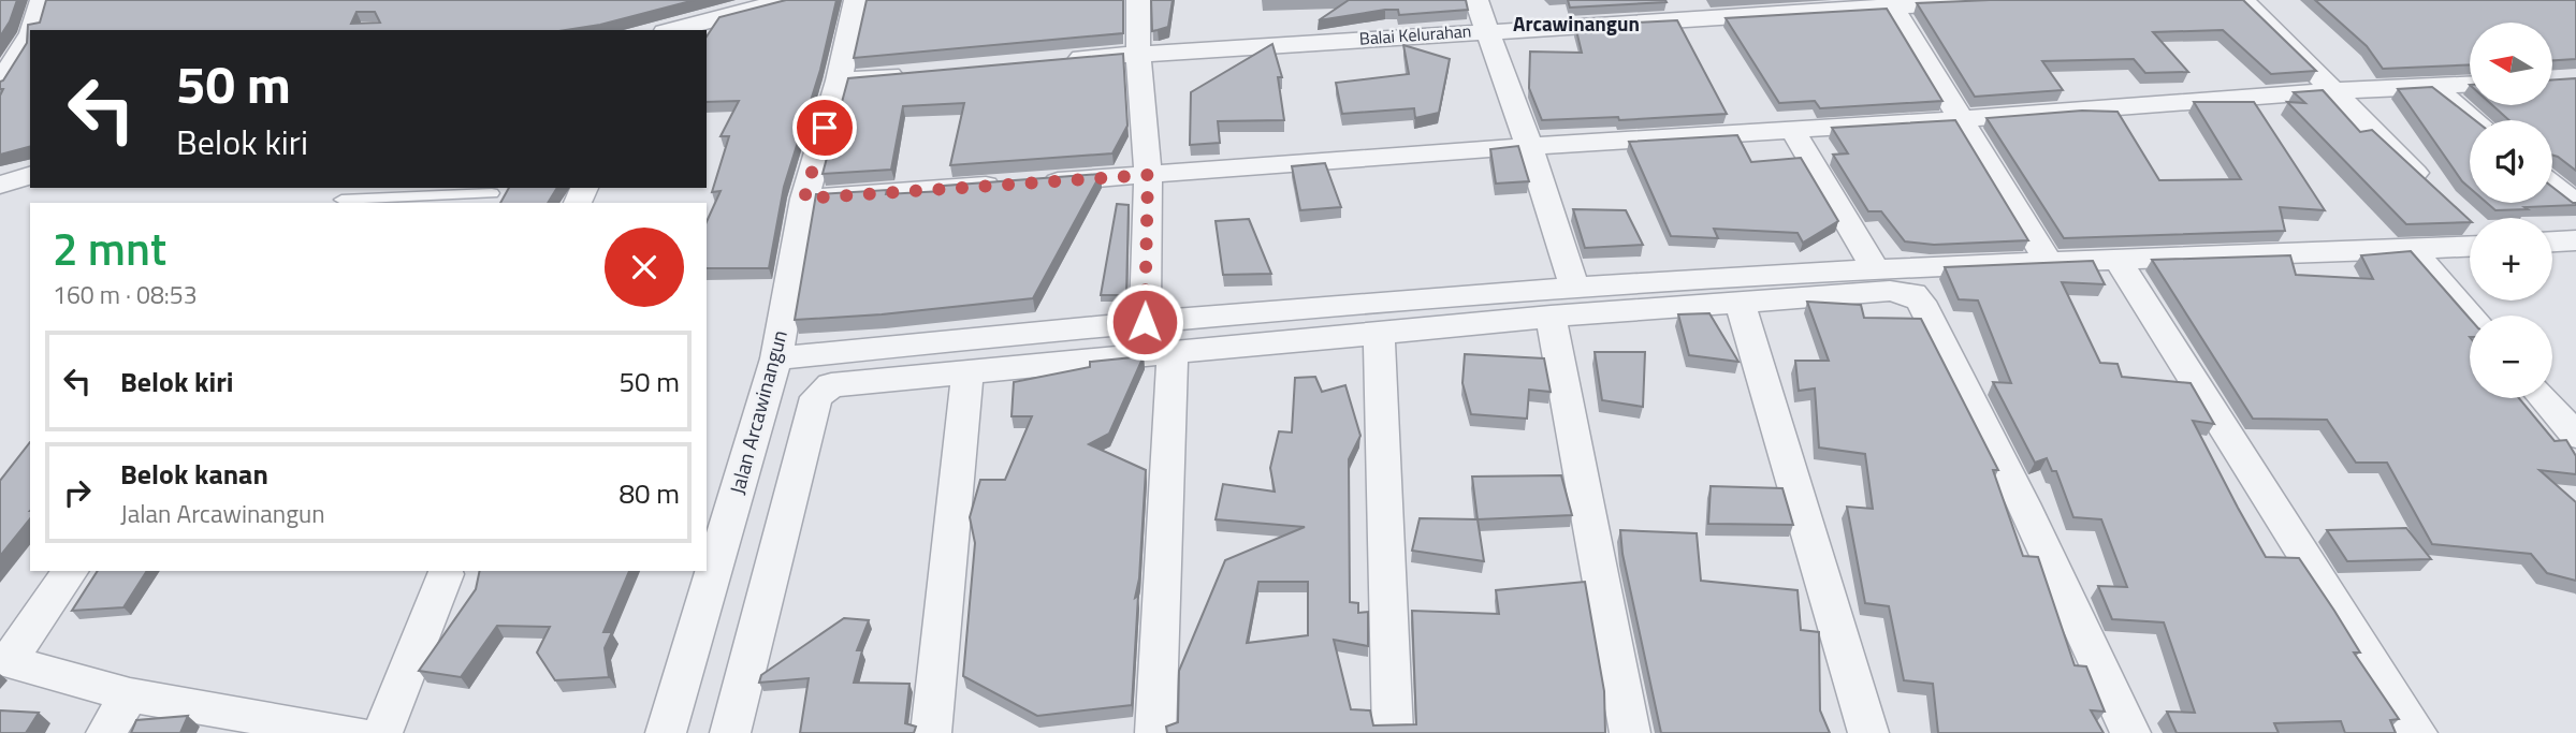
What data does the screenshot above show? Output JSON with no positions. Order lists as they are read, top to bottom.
{
  "streets": {
    "street": ["Balai Kelurahan", "Jalan Arcawinangun"]
  },
  "districts": ["Arcawinangun"],
  "north": "left",
  "page": {
    "map_buttons": ["+", "−"],
    "turn": ["50 m", "Belok kiri"],
    "heading": ["2 mnt", "160 m · 08:53"],
    "list": [
      {
        "name": "Belok kiri",
        "value": "50 m"
      },
      {
        "name": "Belok kanan",
        "note": "Jalan Arcawinangun",
        "value": "80 m"
      }
    ]
  }
}
